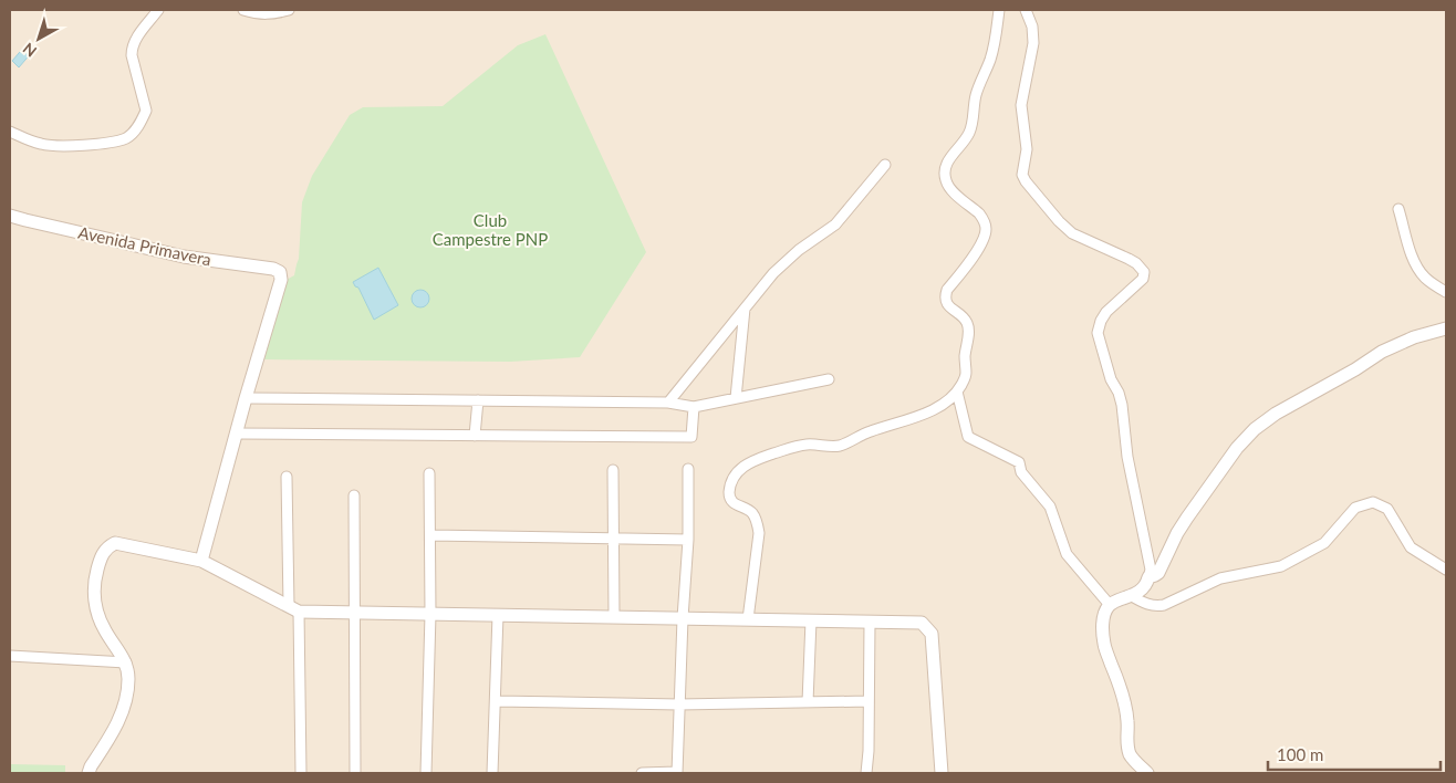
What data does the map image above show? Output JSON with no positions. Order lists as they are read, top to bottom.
{
  "streets": {
    "street": ["Avenida Primavera"]
  },
  "parks": ["Club Campestre PNP"],
  "scale_bar": "100 m",
  "north": "bottom left"
}
